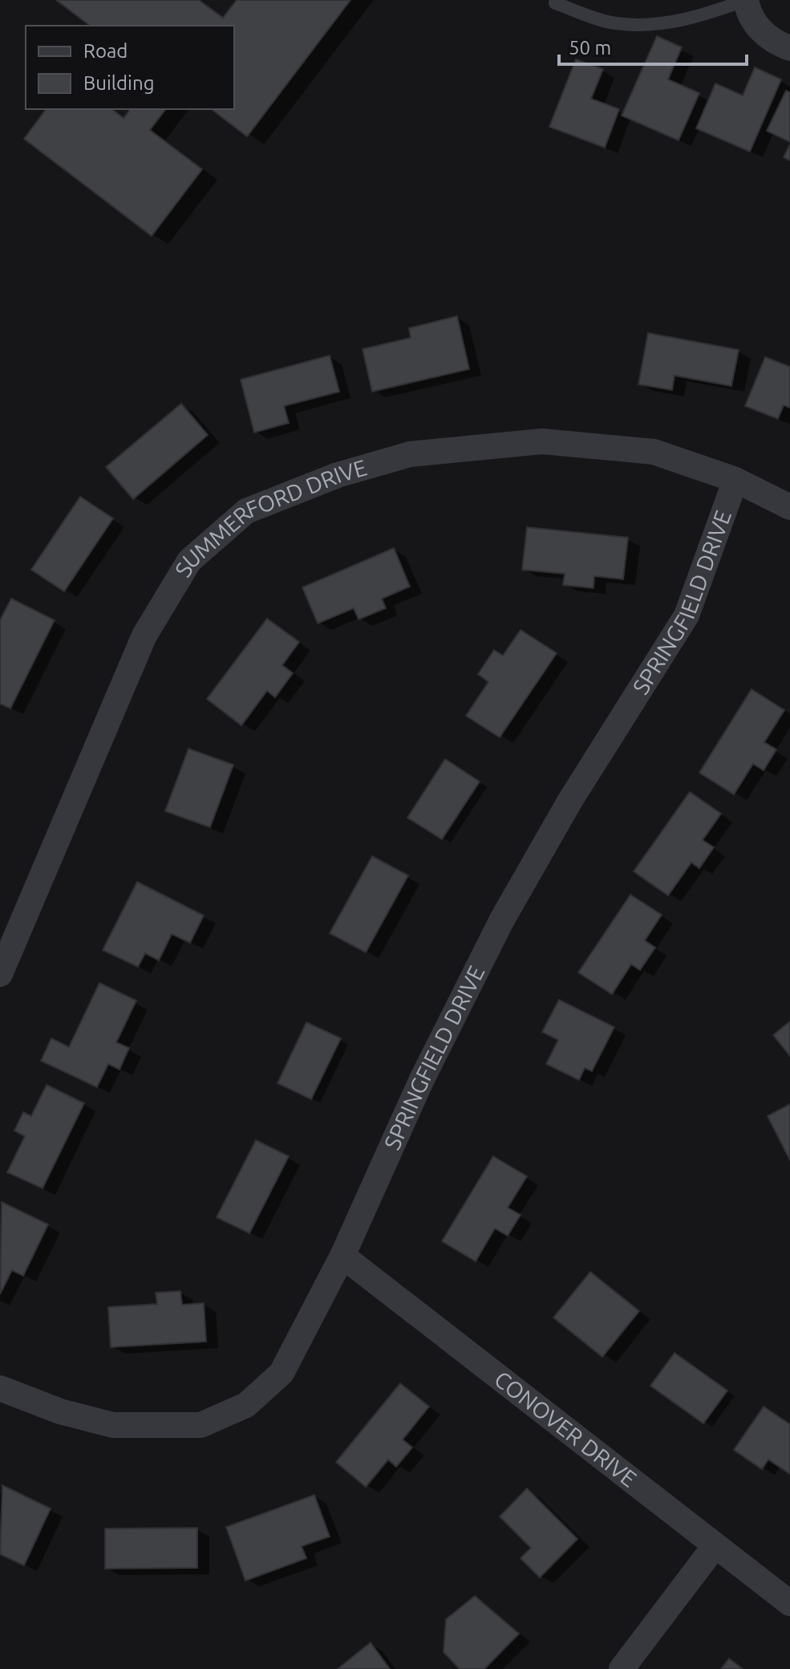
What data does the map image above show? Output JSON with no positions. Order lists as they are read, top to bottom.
{
  "streets": {
    "street": ["SUMMERFORD DRIVE", "SPRINGFIELD DRIVE", "CONOVER DRIVE"]
  },
  "crossings": [
    ["SUMMERFORD DRIVE", "SPRINGFIELD DRIVE"],
    ["SPRINGFIELD DRIVE", "CONOVER DRIVE"]
  ],
  "legend": ["Road", "Building"],
  "scale_bar": "50 m"
}
